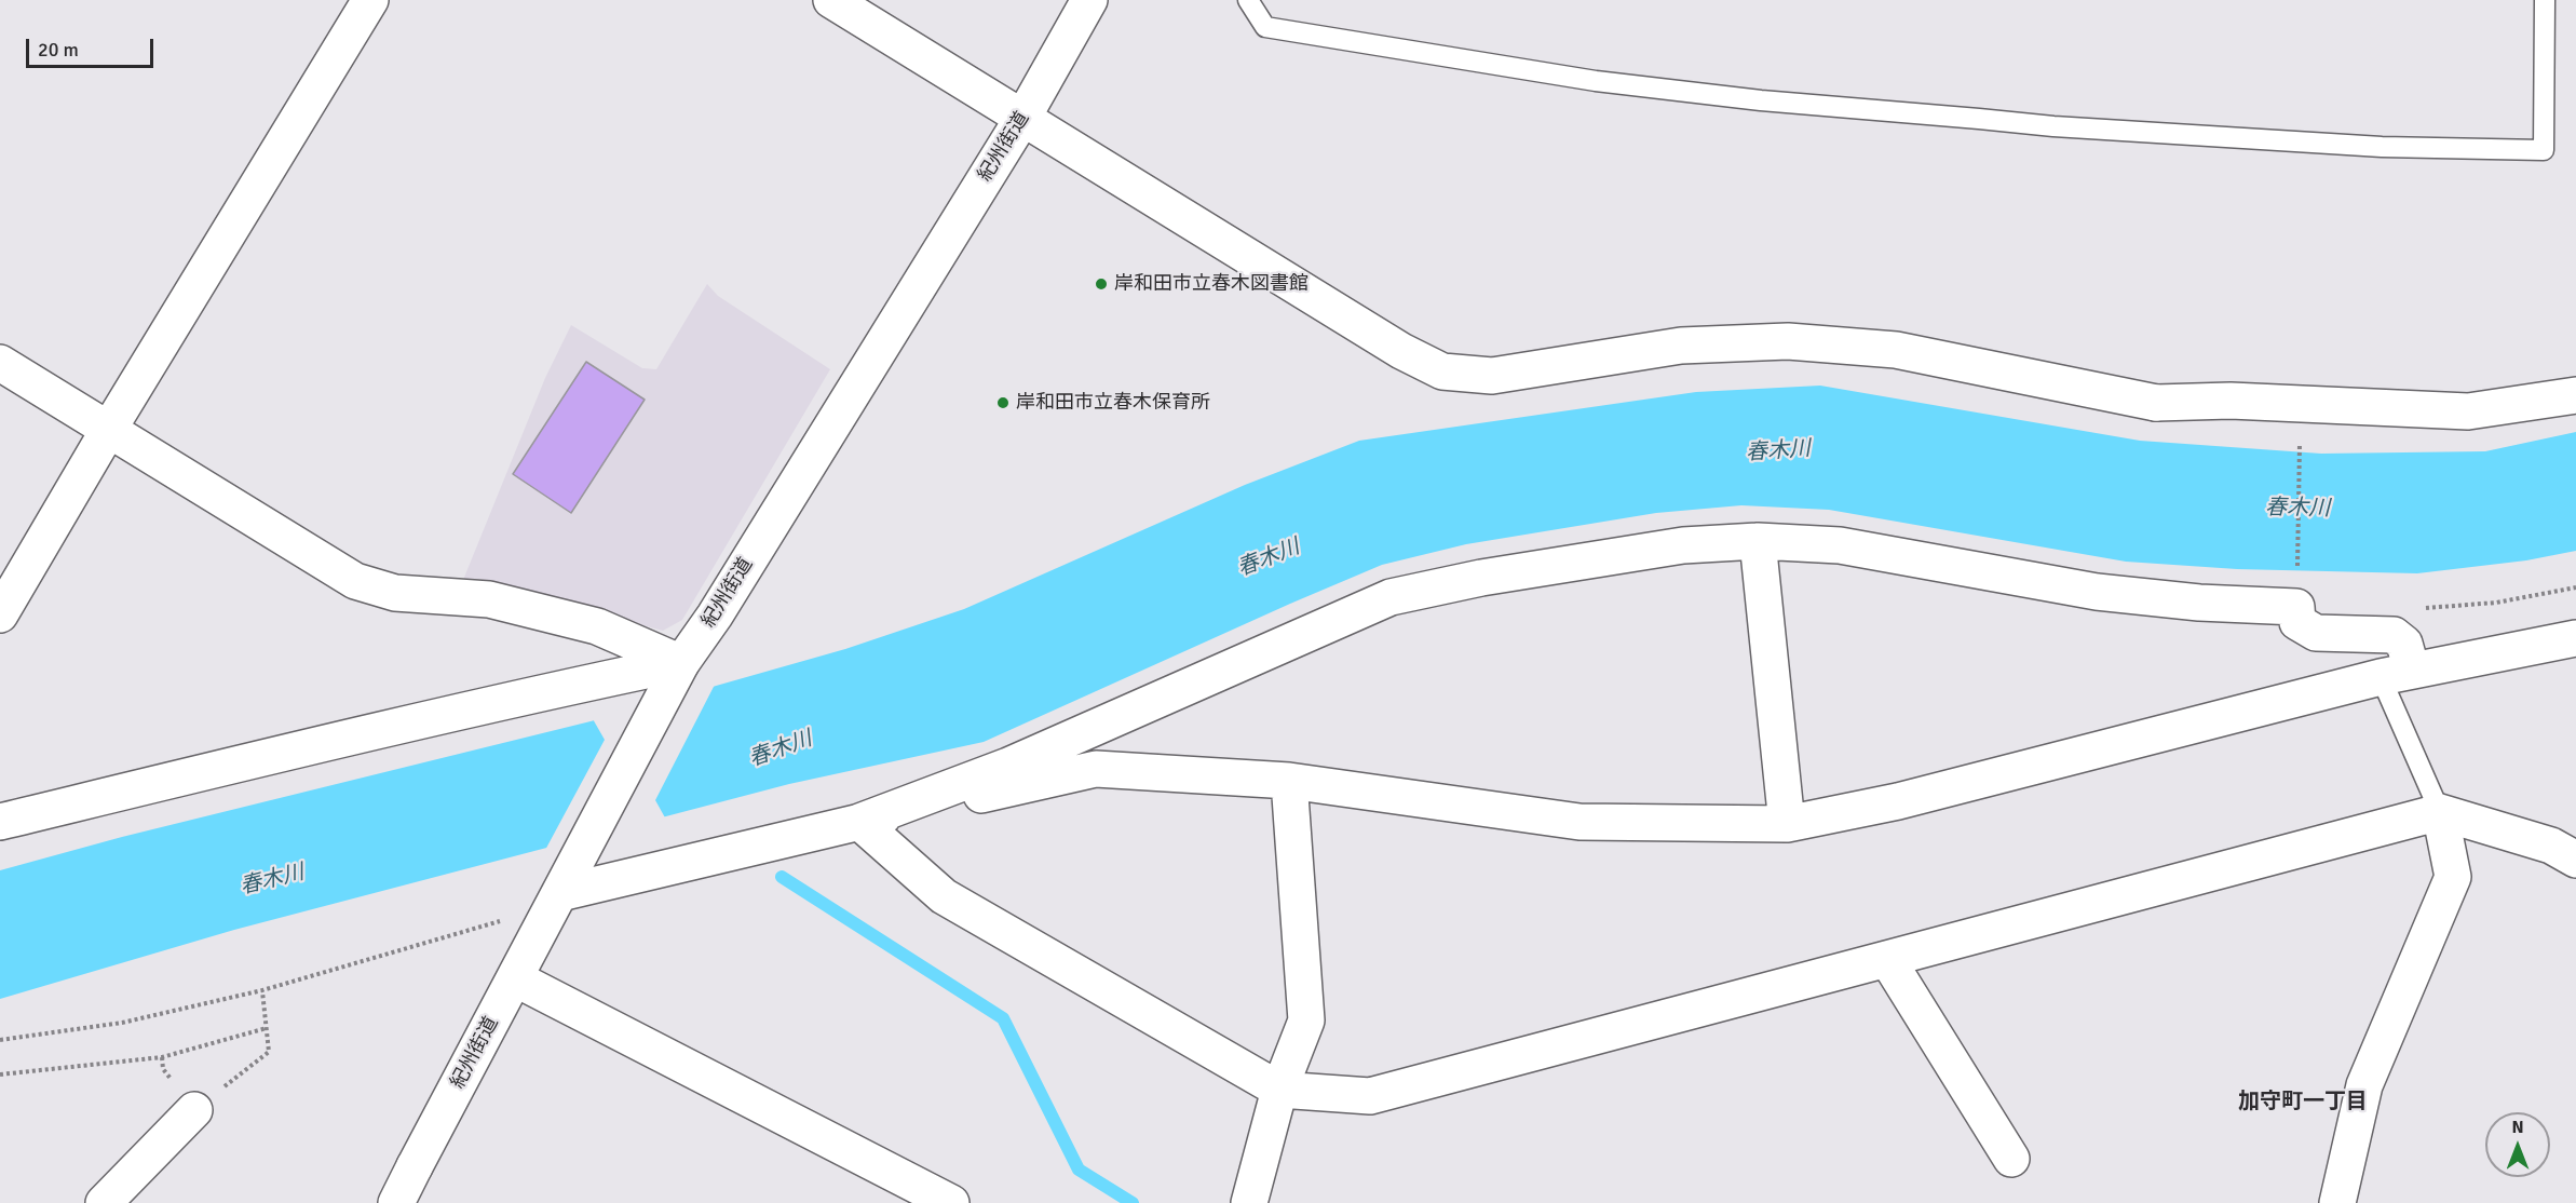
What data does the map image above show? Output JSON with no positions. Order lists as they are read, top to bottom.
{
  "streets": {
    "street": ["紀州街道"]
  },
  "districts": ["加守町一丁目"],
  "water": ["春木川"],
  "places": ["岸和田市立春木図書館", "岸和田市立春木保育所"],
  "scale_bar": "20 m",
  "north": "top"
}
